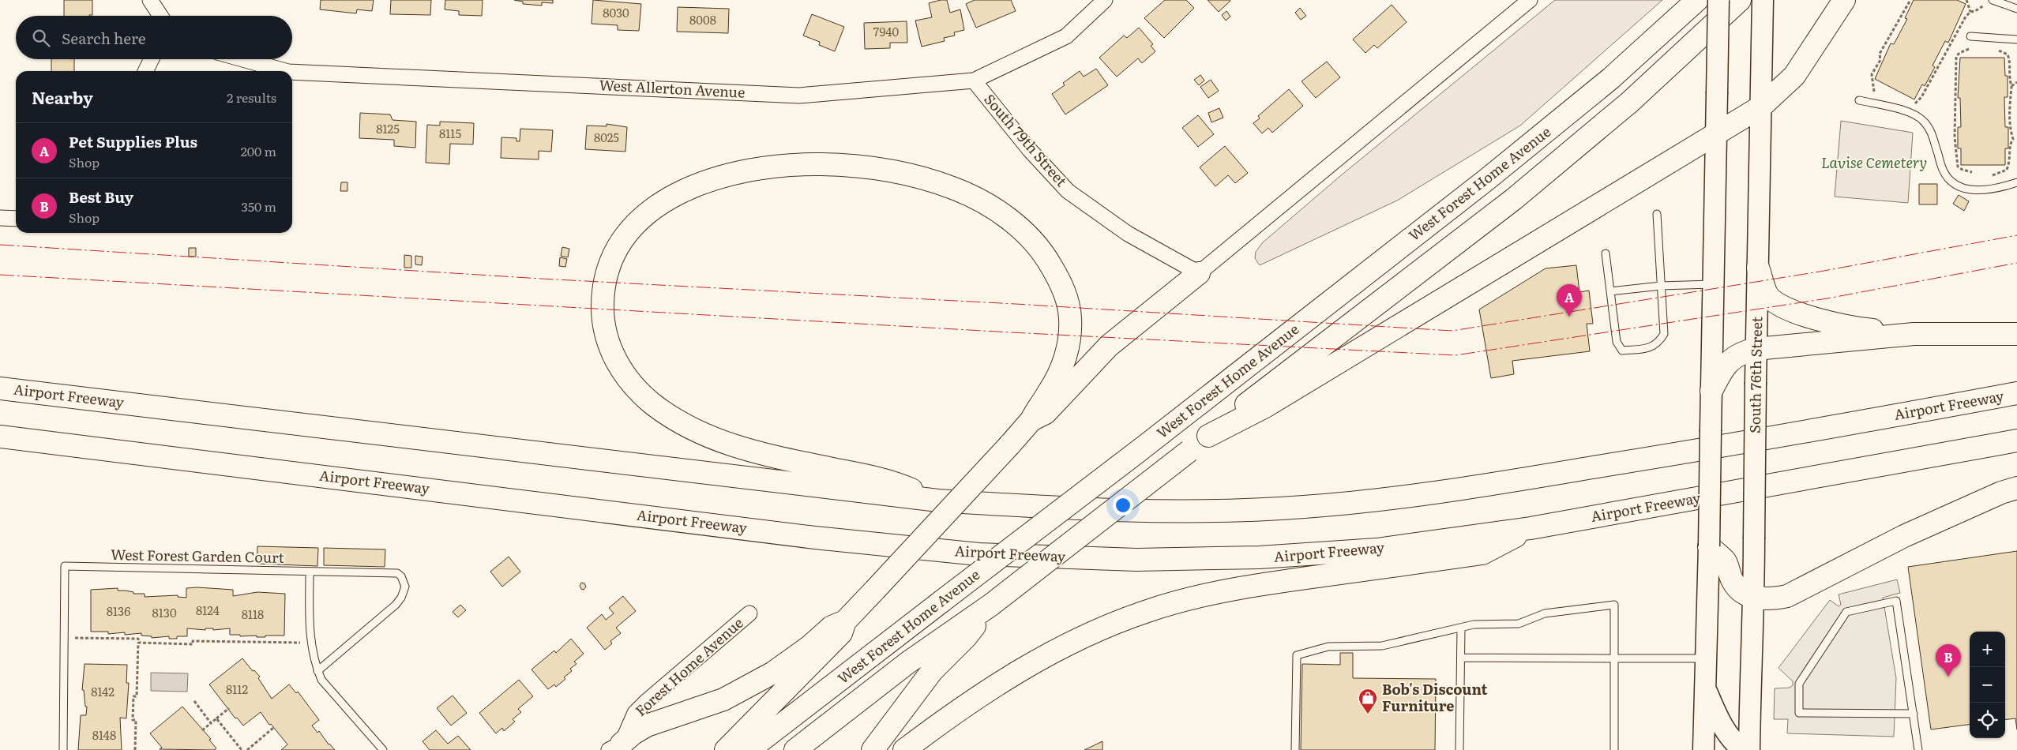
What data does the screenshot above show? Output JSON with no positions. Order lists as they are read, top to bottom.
{
  "streets": {
    "main road": ["West Forest Home Avenue", "South 76th Street", "Airport Freeway"],
    "street": ["West Allerton Avenue", "South 79th Street", "Forest Home Avenue"],
    "lane": ["West Forest Garden Court"]
  },
  "crossings": [
    ["West Allerton Avenue", "South 79th Street"]
  ],
  "parks": ["Lavise Cemetery"],
  "places": {
    "shop": ["Bob's Discount Furniture"]
  },
  "house_numbers": [
    "8030",
    "8008",
    "7940",
    "8125",
    "8115",
    "8025",
    "8124",
    "8136",
    "8130",
    "8118",
    "8112",
    "8142",
    "8148"
  ],
  "page": {
    "search": "Search here",
    "heading": ["Nearby", "2 results"],
    "list": [
      {
        "mark": "A",
        "name": "Pet Supplies Plus",
        "note": "Shop",
        "value": "200 m"
      },
      {
        "mark": "B",
        "name": "Best Buy",
        "note": "Shop",
        "value": "350 m"
      }
    ],
    "pins": ["A", "B"],
    "map_buttons": ["+", "−"]
  }
}
